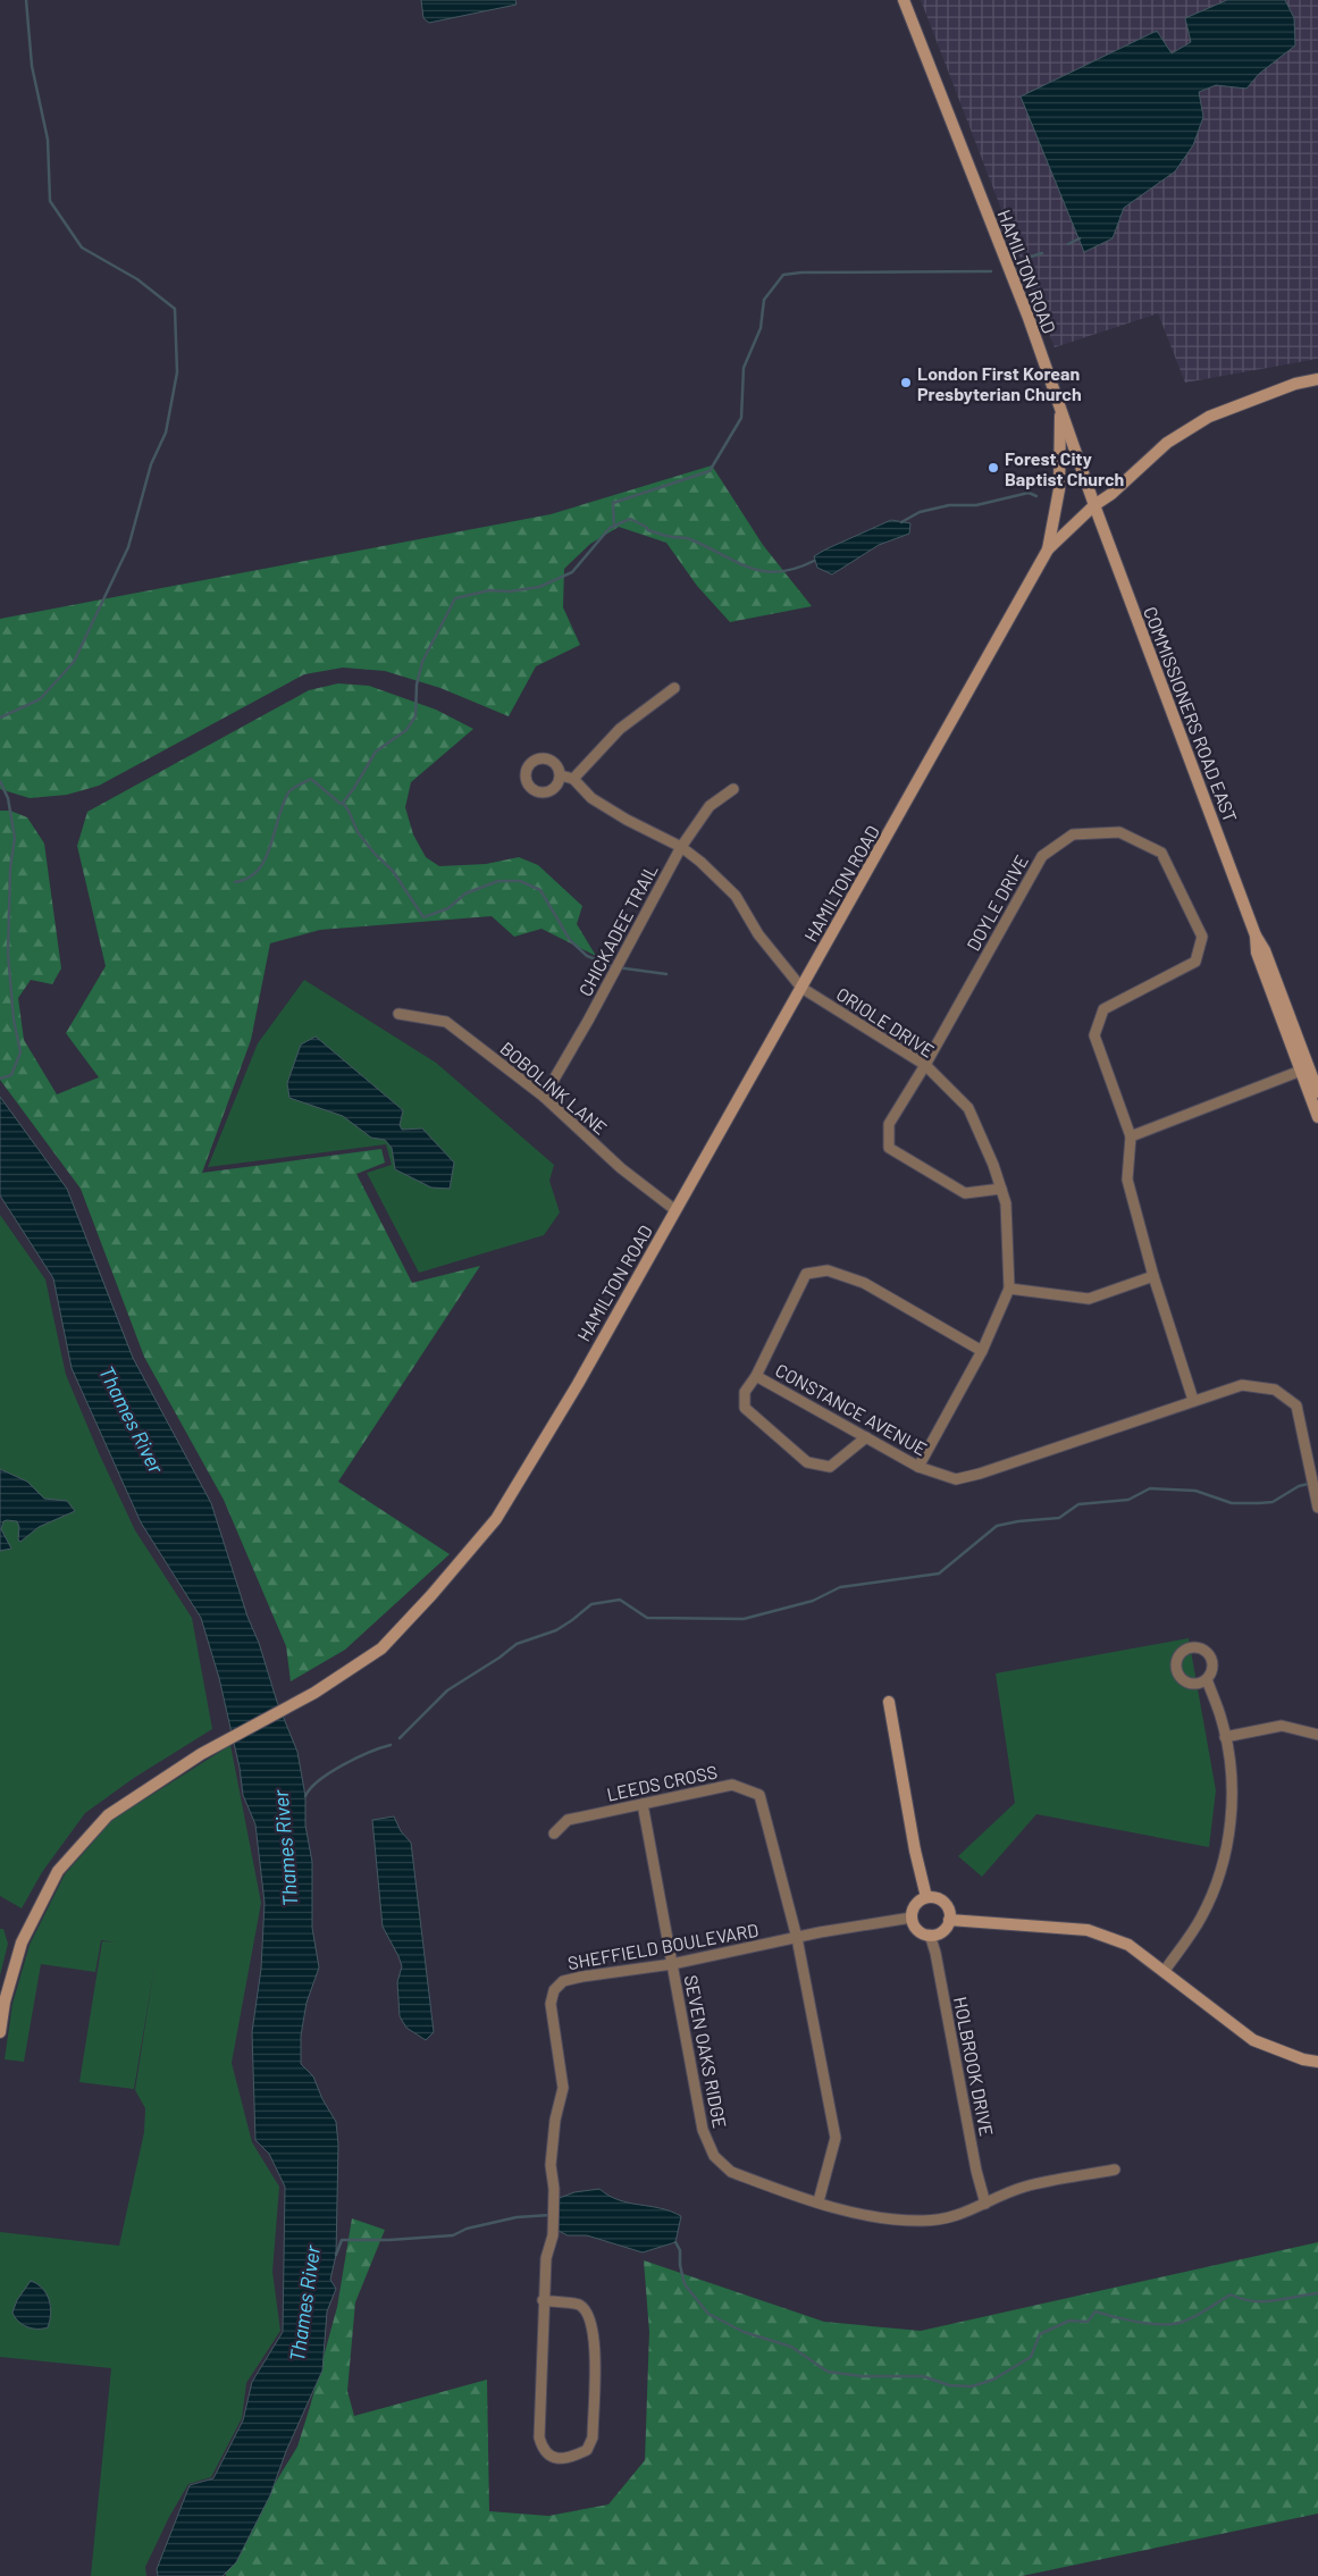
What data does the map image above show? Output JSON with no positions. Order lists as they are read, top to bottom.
{
  "streets": {
    "main road": ["HAMILTON ROAD", "COMMISSIONERS ROAD EAST"],
    "street": [
      "DOYLE DRIVE",
      "CHICKADEE TRAIL",
      "ORIOLE DRIVE",
      "BOBOLINK LANE",
      "CONSTANCE AVENUE",
      "LEEDS CROSS",
      "SHEFFIELD BOULEVARD",
      "SEVEN OAKS RIDGE",
      "HOLBROOK DRIVE"
    ]
  },
  "crossings": [
    ["HAMILTON ROAD", "COMMISSIONERS ROAD EAST"],
    ["HAMILTON ROAD", "ORIOLE DRIVE"],
    ["HAMILTON ROAD", "BOBOLINK LANE"],
    ["DOYLE DRIVE", "ORIOLE DRIVE"],
    ["DOYLE DRIVE", "CONSTANCE AVENUE"],
    ["CHICKADEE TRAIL", "ORIOLE DRIVE"],
    ["CHICKADEE TRAIL", "BOBOLINK LANE"],
    ["ORIOLE DRIVE", "CONSTANCE AVENUE"],
    ["LEEDS CROSS", "SHEFFIELD BOULEVARD"],
    ["LEEDS CROSS", "SEVEN OAKS RIDGE"],
    ["SHEFFIELD BOULEVARD", "SEVEN OAKS RIDGE"],
    ["SHEFFIELD BOULEVARD", "HOLBROOK DRIVE"],
    ["SEVEN OAKS RIDGE", "HOLBROOK DRIVE"]
  ],
  "water": ["Thames River"],
  "places": ["London First Korean Presbyterian Church", "Forest City Baptist Church"]
}
